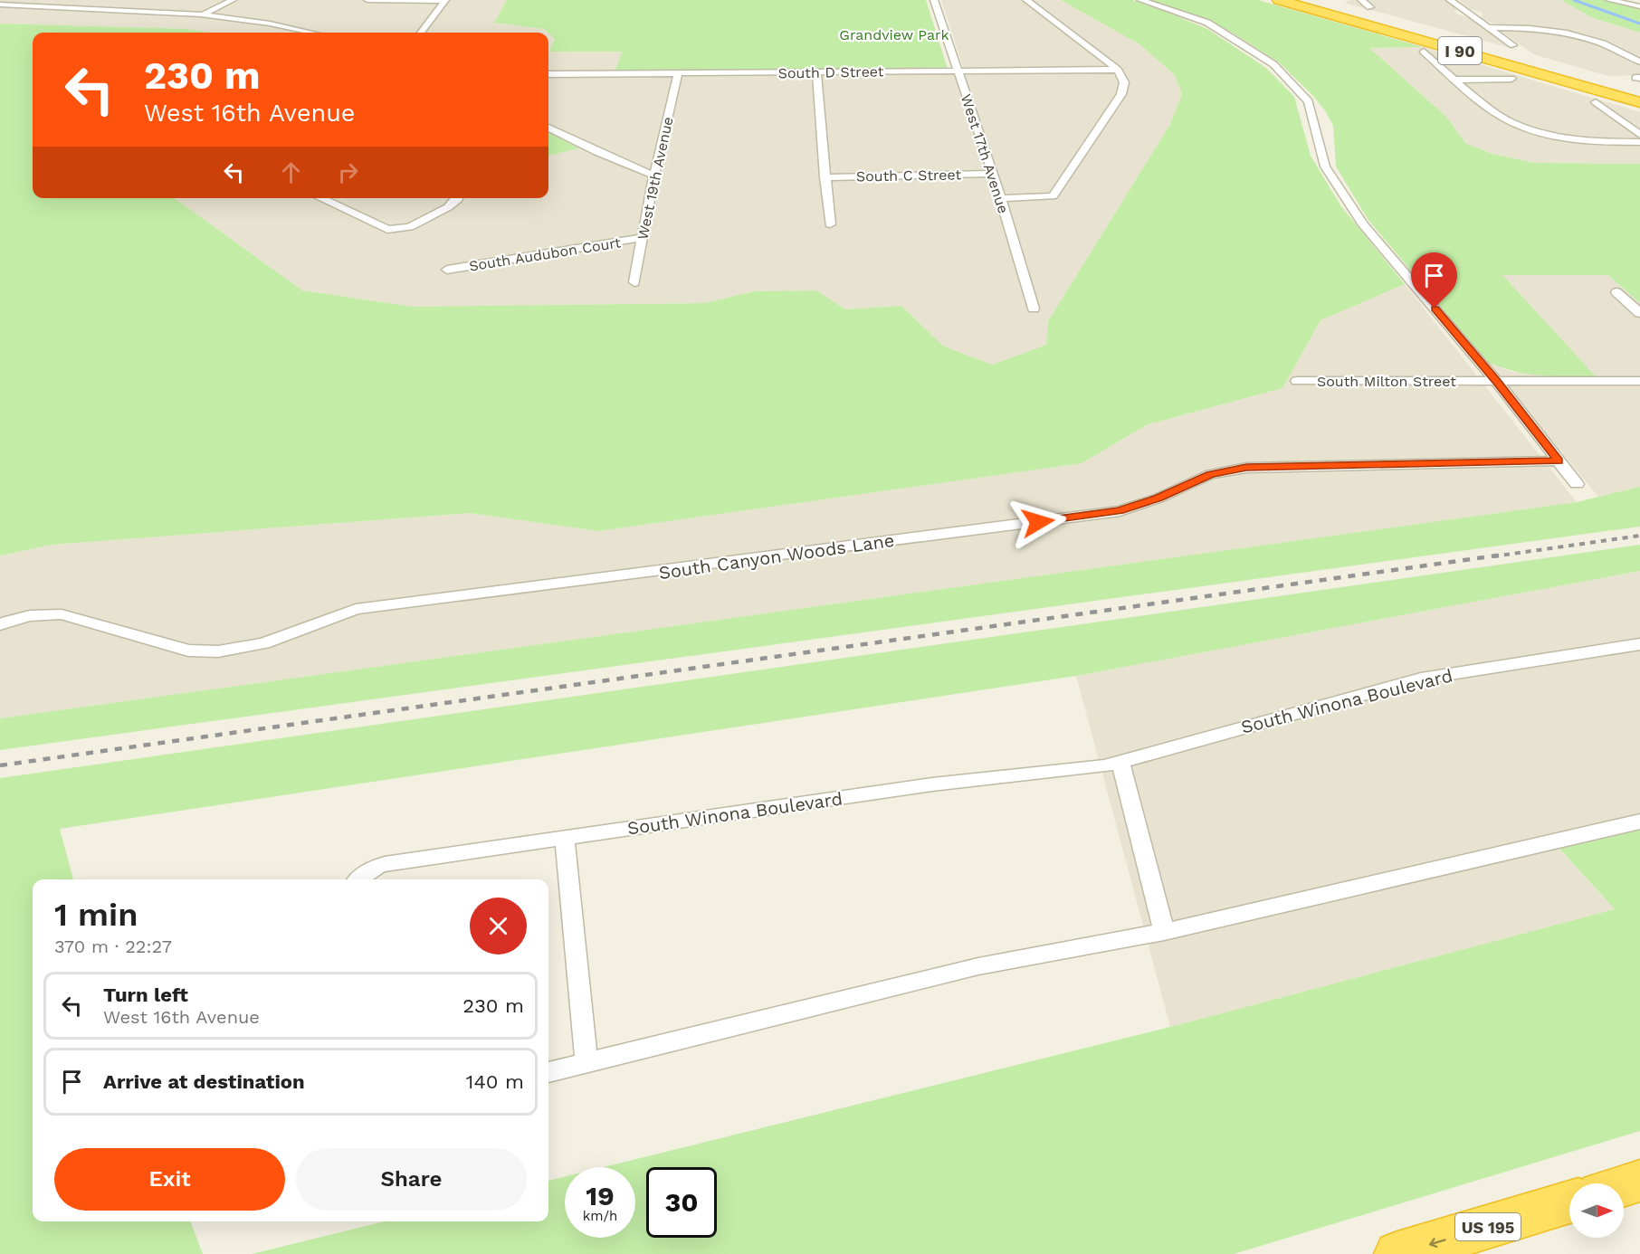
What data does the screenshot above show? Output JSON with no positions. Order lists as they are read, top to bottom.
{
  "streets": {
    "highway": ["I 90", "US 195"],
    "street": [
      "South D Street",
      "West 17th Avenue",
      "South C Street",
      "West 19th Avenue",
      "South Audubon Court",
      "South Milton Street",
      "South Canyon Woods Lane",
      "South Winona Boulevard"
    ]
  },
  "crossings": [
    ["South D Street", "West 17th Avenue"],
    ["South D Street", "West 19th Avenue"],
    ["West 17th Avenue", "South C Street"],
    ["West 19th Avenue", "South Audubon Court"]
  ],
  "parks": ["Grandview Park"],
  "north": "right",
  "page": {
    "turn": ["230 m", "West 16th Avenue"],
    "heading": ["1 min", "370 m · 22:27"],
    "list": [
      {
        "name": "Turn left",
        "note": "West 16th Avenue",
        "value": "230 m"
      },
      {
        "name": "Arrive at destination",
        "value": "140 m"
      }
    ],
    "buttons": ["Exit", "Share"],
    "speed": "19 km/h",
    "limit": "30"
  }
}
